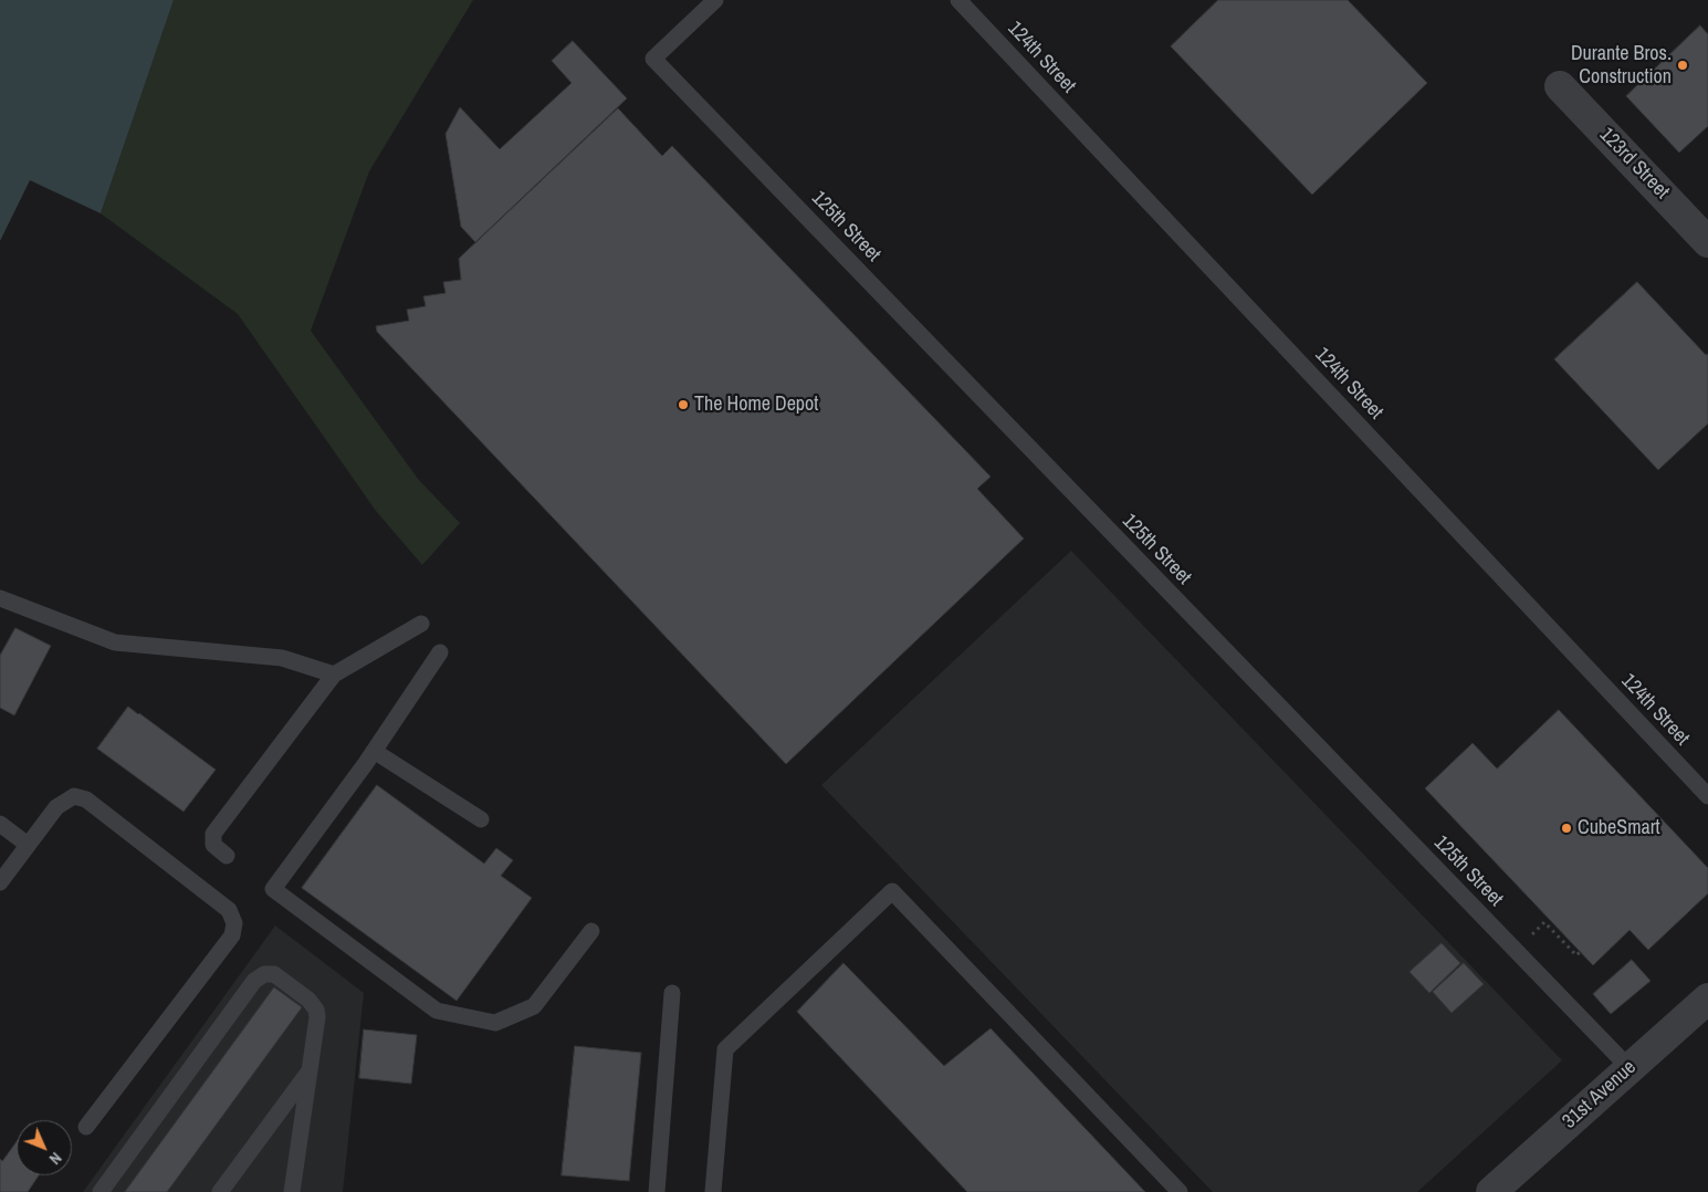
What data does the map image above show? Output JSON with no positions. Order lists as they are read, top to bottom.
{
  "streets": {
    "street": ["123rd Street", "31st Avenue"],
    "lane": ["124th Street", "125th Street"]
  },
  "crossings": [
    ["125th Street", "31st Avenue"]
  ],
  "places": ["Durante Bros. Construction", "The Home Depot", "CubeSmart"],
  "north": "bottom right"
}
